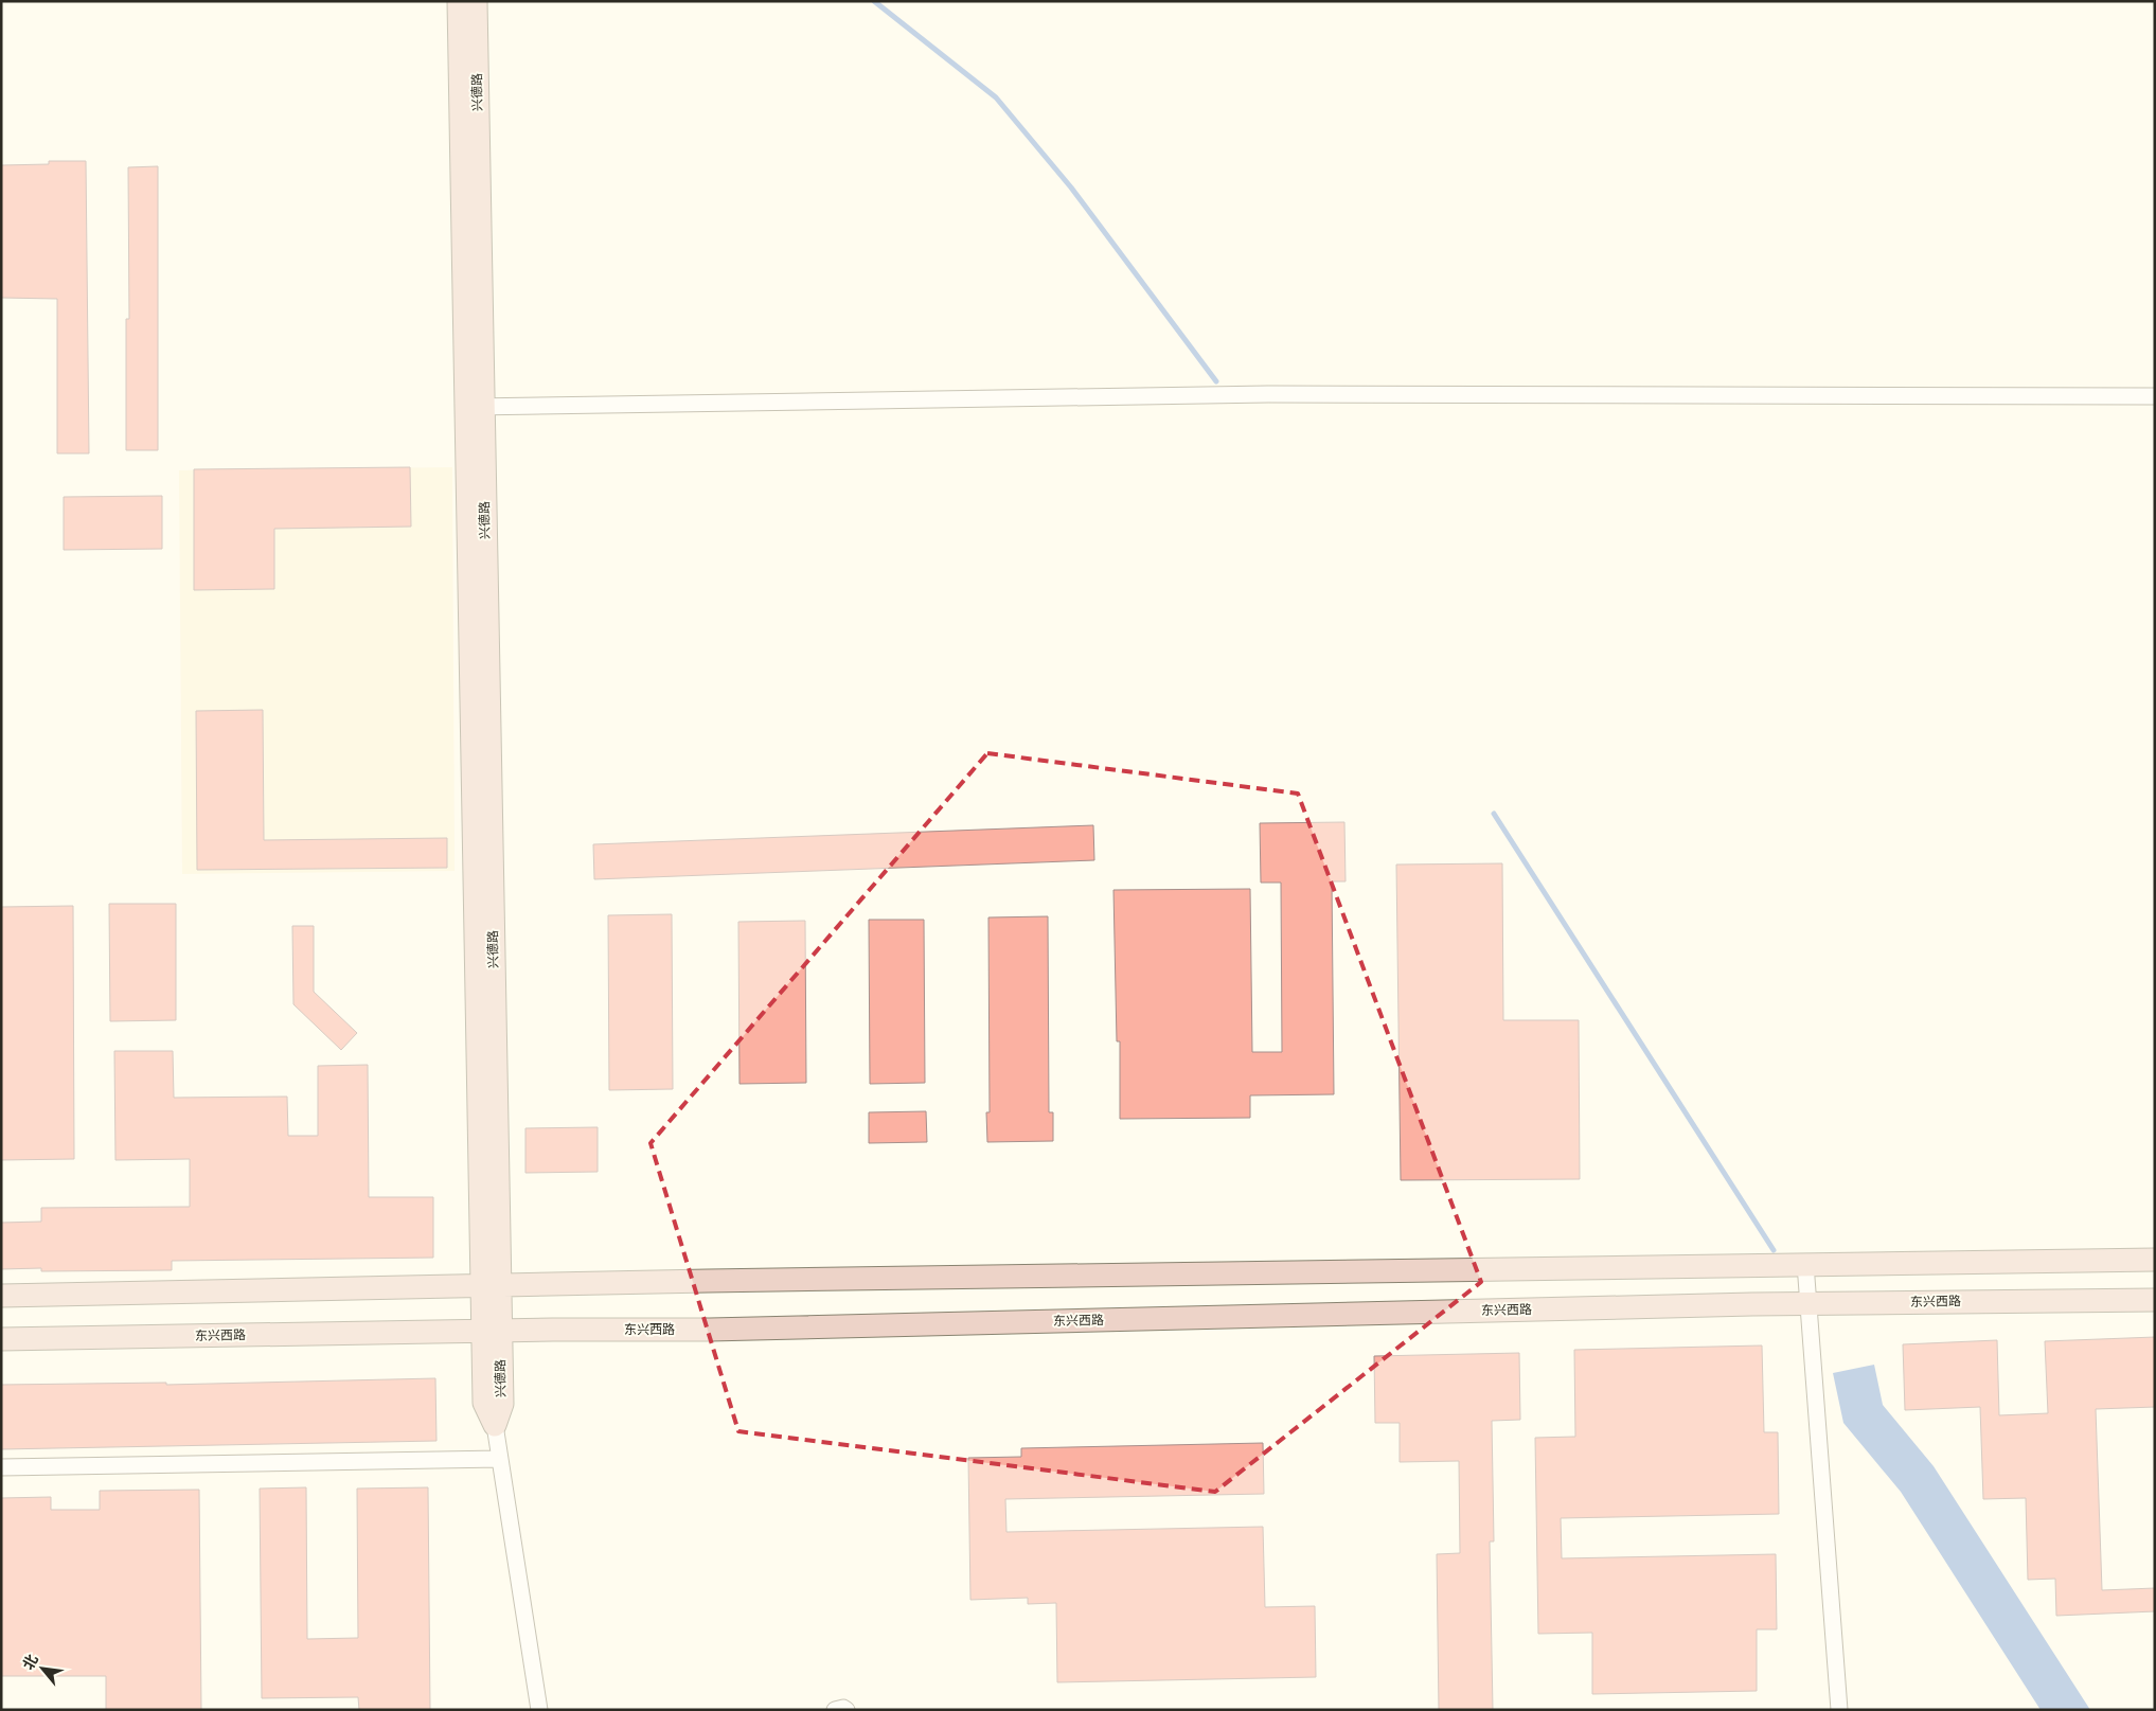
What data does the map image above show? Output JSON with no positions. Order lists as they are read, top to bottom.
{
  "streets": {
    "main road": ["兴德路", "东兴西路"]
  },
  "crossings": [
    ["兴德路", "东兴西路"]
  ],
  "north": "top left"
}
